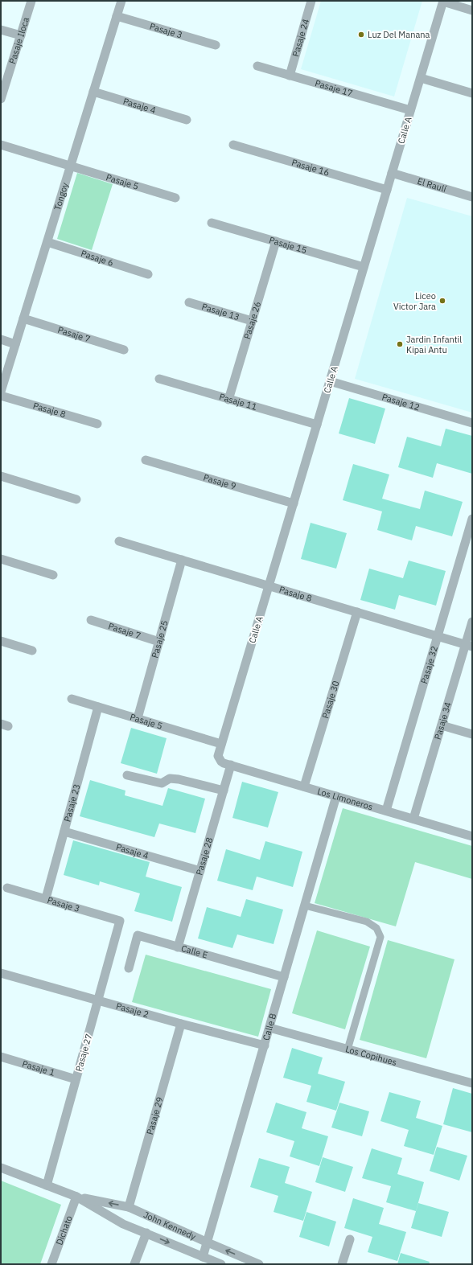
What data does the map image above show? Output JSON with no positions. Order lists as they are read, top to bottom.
{
  "streets": {
    "street": [
      "Pasaje 3",
      "Pasaje 24",
      "Pasaje Iloca",
      "Pasaje 17",
      "Pasaje 4",
      "Calle A",
      "Pasaje 16",
      "Pasaje 5",
      "El Raulí",
      "Tongoy",
      "Pasaje 15",
      "Pasaje 6",
      "Pasaje 13",
      "Pasaje 26",
      "Pasaje 7",
      "Pasaje 11",
      "Pasaje 12",
      "Pasaje 8",
      "Pasaje 9",
      "Pasaje 25",
      "Pasaje 32",
      "Pasaje 30",
      "Pasaje 34",
      "Los Limoneros",
      "Pasaje 23",
      "Pasaje 28",
      "Calle E",
      "Pasaje 2",
      "Calle B",
      "Pasaje 27",
      "Los Copihues",
      "Pasaje 1",
      "Pasaje 29",
      "John Kennedy",
      "Dichato"
    ]
  },
  "crossings": [
    ["Pasaje 3", "Tongoy"],
    ["Pasaje 3", "Pasaje 23"],
    ["Pasaje 3", "Pasaje 27"],
    ["Pasaje 24", "Pasaje 17"],
    ["Pasaje 17", "Calle A"],
    ["Pasaje 4", "Tongoy"],
    ["Pasaje 4", "Pasaje 23"],
    ["Pasaje 4", "Pasaje 28"],
    ["Calle A", "Pasaje 16"],
    ["Calle A", "Pasaje 5"],
    ["Calle A", "El Raulí"],
    ["Calle A", "Pasaje 15"],
    ["Calle A", "Pasaje 11"],
    ["Calle A", "Pasaje 12"],
    ["Calle A", "Pasaje 8"],
    ["Calle A", "Pasaje 9"],
    ["Calle A", "Los Limoneros"],
    ["Pasaje 5", "Tongoy"],
    ["Pasaje 5", "Pasaje 25"],
    ["Pasaje 5", "Pasaje 23"],
    ["Tongoy", "Pasaje 6"],
    ["Tongoy", "Pasaje 7"],
    ["Pasaje 15", "Pasaje 26"],
    ["Pasaje 13", "Pasaje 26"],
    ["Pasaje 26", "Pasaje 11"],
    ["Pasaje 7", "Pasaje 25"],
    ["Pasaje 8", "Pasaje 25"],
    ["Pasaje 8", "Pasaje 32"],
    ["Pasaje 8", "Pasaje 30"],
    ["Pasaje 8", "Pasaje 34"],
    ["Pasaje 32", "Los Limoneros"],
    ["Pasaje 30", "Los Limoneros"],
    ["Pasaje 34", "Los Limoneros"],
    ["Los Limoneros", "Pasaje 28"],
    ["Los Limoneros", "Calle B"],
    ["Pasaje 28", "Calle E"],
    ["Calle E", "Calle B"],
    ["Pasaje 2", "Calle B"],
    ["Pasaje 2", "Pasaje 27"],
    ["Pasaje 2", "Pasaje 29"],
    ["Calle B", "Los Copihues"],
    ["Calle B", "John Kennedy"],
    ["Pasaje 27", "Pasaje 1"],
    ["Pasaje 27", "John Kennedy"],
    ["Pasaje 29", "John Kennedy"],
    ["John Kennedy", "Dichato"]
  ],
  "places": ["Luz Del Manana", "Liceo Victor Jara", "Jardin Infantil Kipai Antu"]
}
